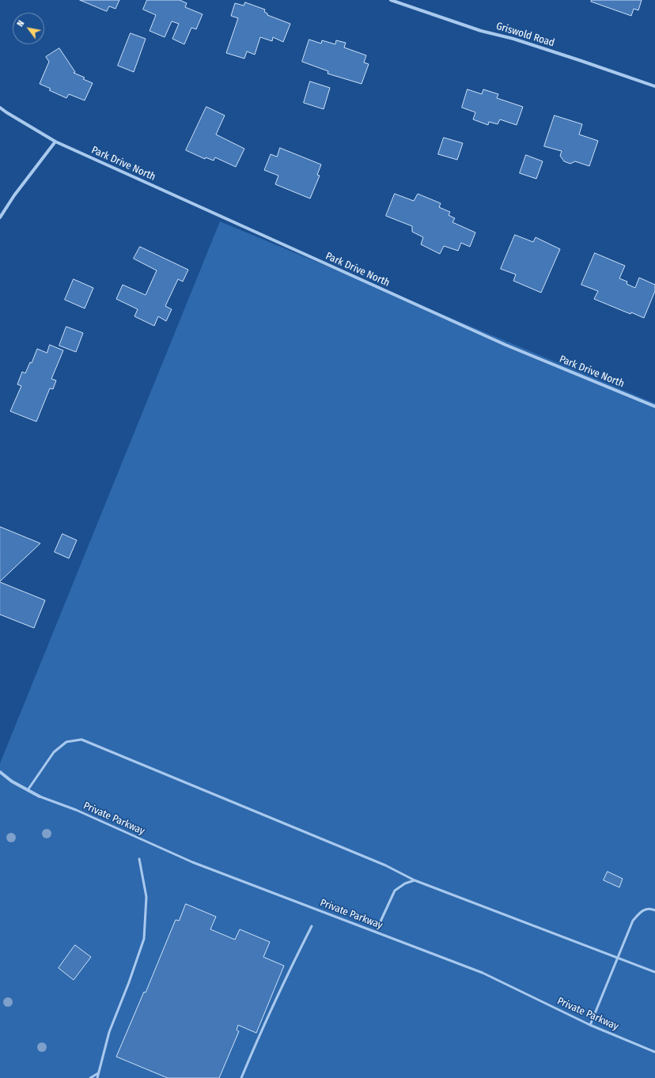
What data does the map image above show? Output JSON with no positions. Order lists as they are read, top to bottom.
{
  "streets": {
    "street": ["Griswold Road", "Park Drive North"],
    "lane": ["Private Parkway"]
  },
  "north": "top left"
}
